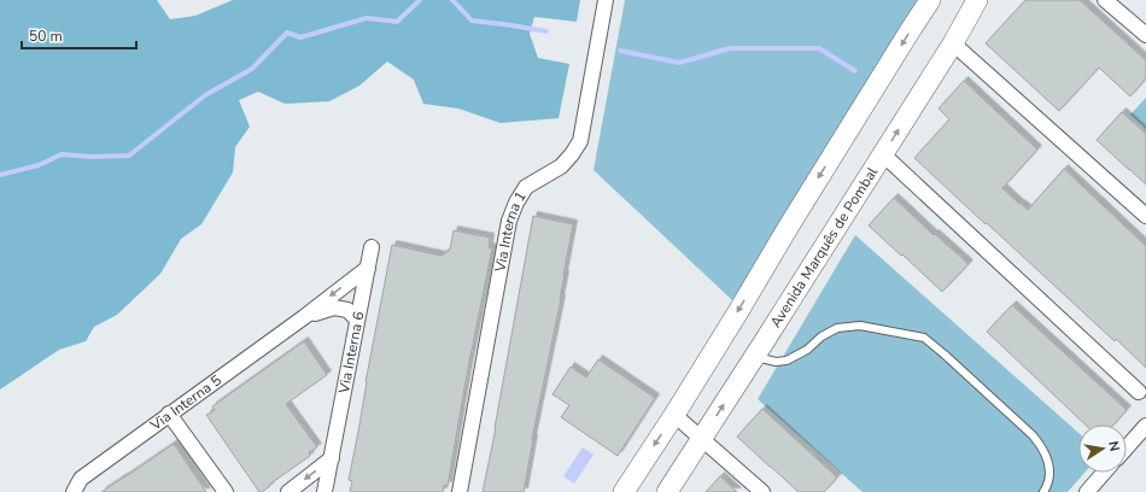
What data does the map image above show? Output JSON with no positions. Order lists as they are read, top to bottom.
{
  "streets": {
    "main road": ["Avenida Marquês de Pombal"],
    "street": ["Via Interna 1", "Via Interna 6", "Via Interna 5"]
  },
  "crossings": [
    ["Via Interna 6", "Via Interna 5"]
  ],
  "scale_bar": "50 m",
  "north": "right"
}
